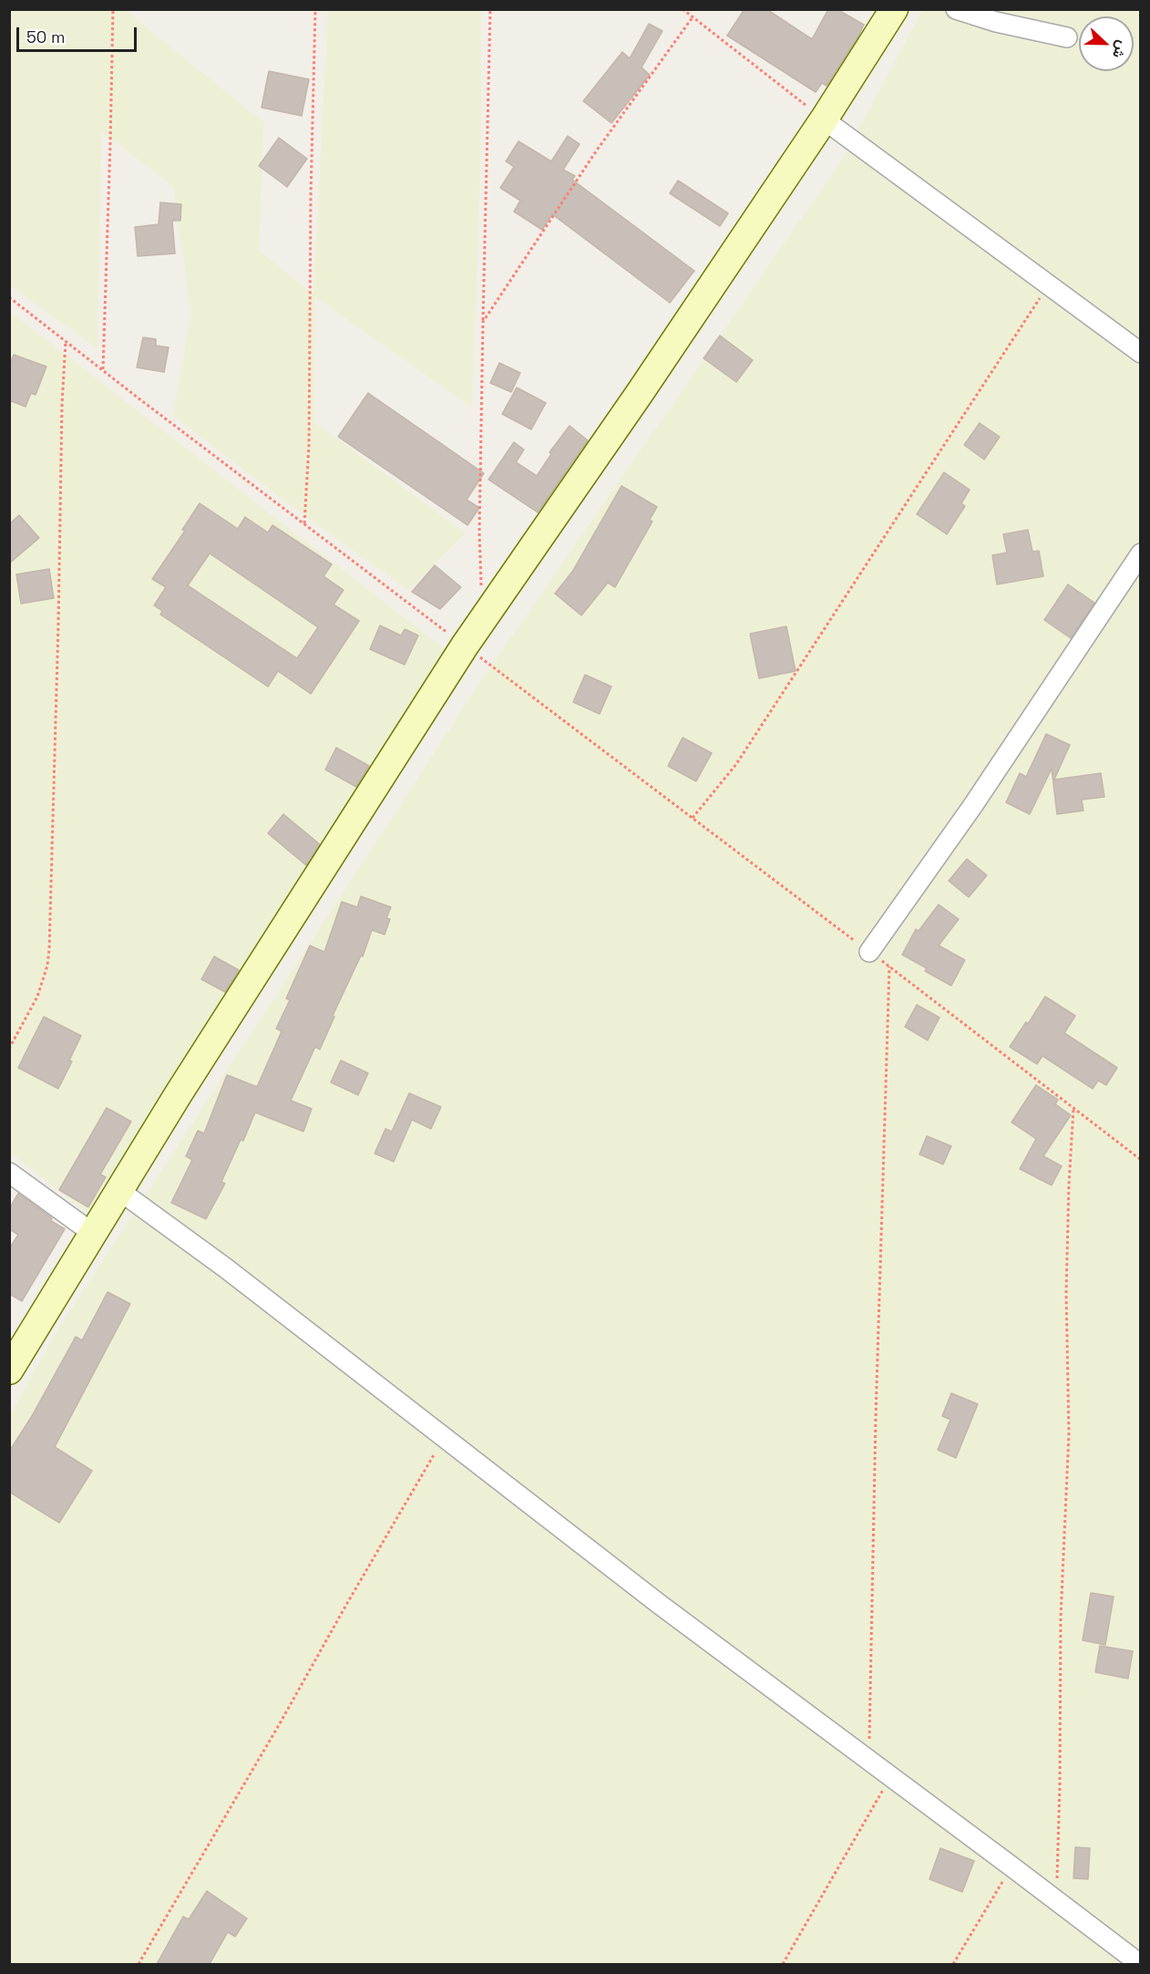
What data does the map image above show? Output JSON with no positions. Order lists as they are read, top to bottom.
{
  "scale_bar": "50 m",
  "north": "right"
}
